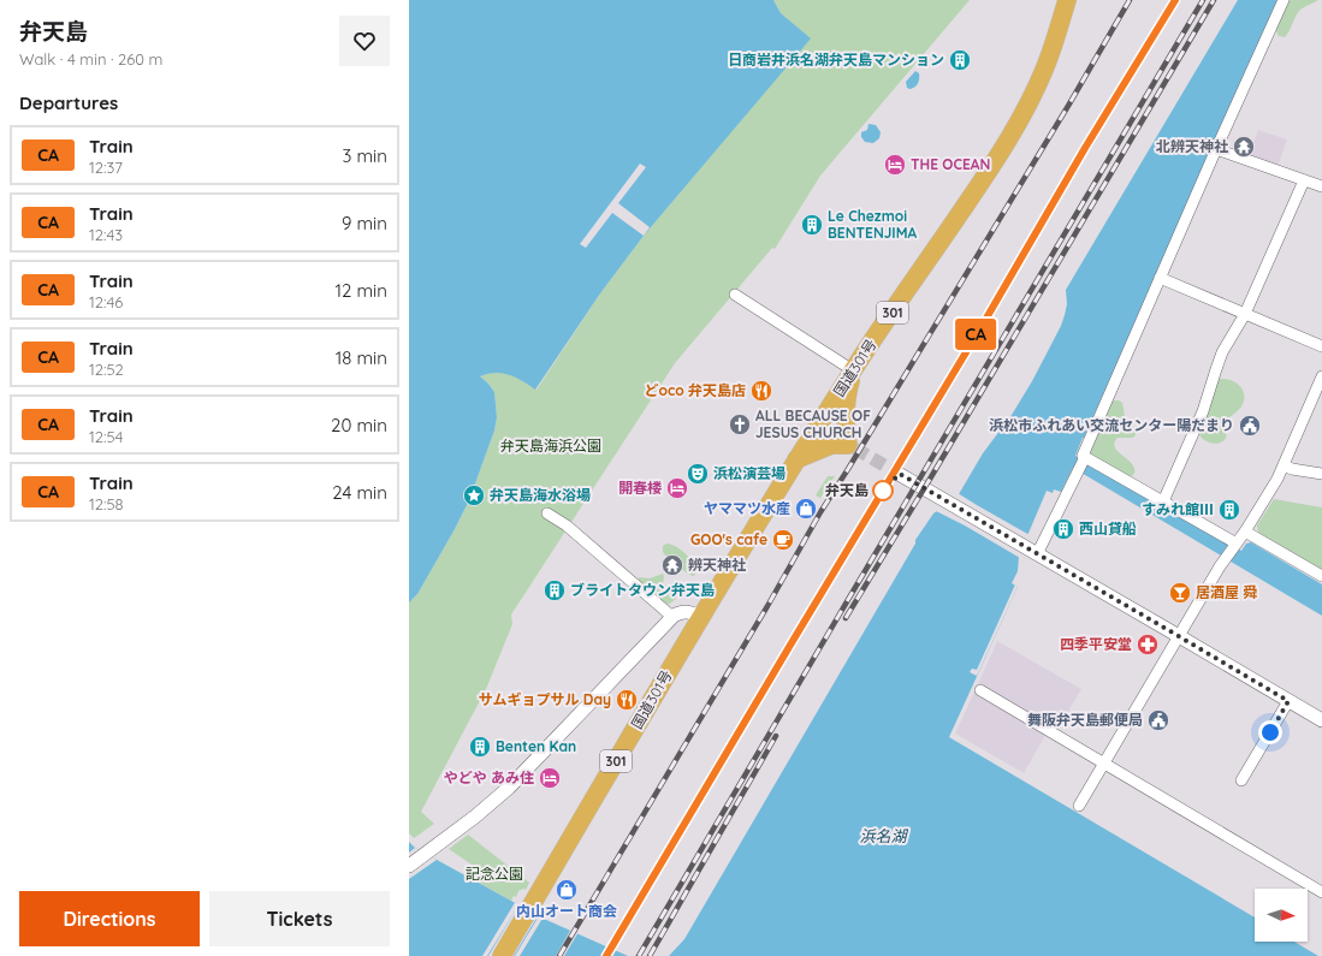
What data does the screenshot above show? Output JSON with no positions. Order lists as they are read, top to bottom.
{
  "streets": {
    "highway": ["301", "国道301号"]
  },
  "water": ["浜名湖"],
  "parks": ["弁天島海浜公園", "記念公園"],
  "places": {
    "building": [
      "日商岩井浜名湖弁天島マンション",
      "Le Chezmoi BENTENJIMA",
      "すみれ館Ⅲ",
      "西山貸船",
      "ブライトタウン弁天島",
      "Benten Kan"
    ],
    "temple": ["北辨天神社", "辨天神社"],
    "hotel": ["THE OCEAN", "開春楼", "やどや あみ住"],
    "restaurant": ["どoco 弁天島店", "サムギョプサル Day"],
    "church": ["ALL BECAUSE OF JESUS CHURCH"],
    "public building": ["浜松市ふれあい交流センター陽だまり", "舞阪弁天島郵便局"],
    "theatre": ["浜松演芸場"],
    "other": ["弁天島"],
    "place": ["弁天島海水浴場"],
    "shop": ["ヤママツ水産", "内山オート商会"],
    "cafe": ["GOO's cafe"],
    "bar": ["居酒屋 舜"],
    "pharmacy": ["四季平安堂"]
  },
  "north": "right",
  "page": {
    "heading": [
      ["弁天島", "Walk · 4 min · 260 m"],
      "Departures"
    ],
    "on_map": "CA",
    "list": [
      {
        "mark": "CA",
        "name": "Train",
        "note": "12:37",
        "value": "3 min"
      },
      {
        "mark": "CA",
        "name": "Train",
        "note": "12:43",
        "value": "9 min"
      },
      {
        "mark": "CA",
        "name": "Train",
        "note": "12:46",
        "value": "12 min"
      },
      {
        "mark": "CA",
        "name": "Train",
        "note": "12:52",
        "value": "18 min"
      },
      {
        "mark": "CA",
        "name": "Train",
        "note": "12:54",
        "value": "20 min"
      },
      {
        "mark": "CA",
        "name": "Train",
        "note": "12:58",
        "value": "24 min"
      }
    ],
    "buttons": ["Directions", "Tickets"]
  }
}
